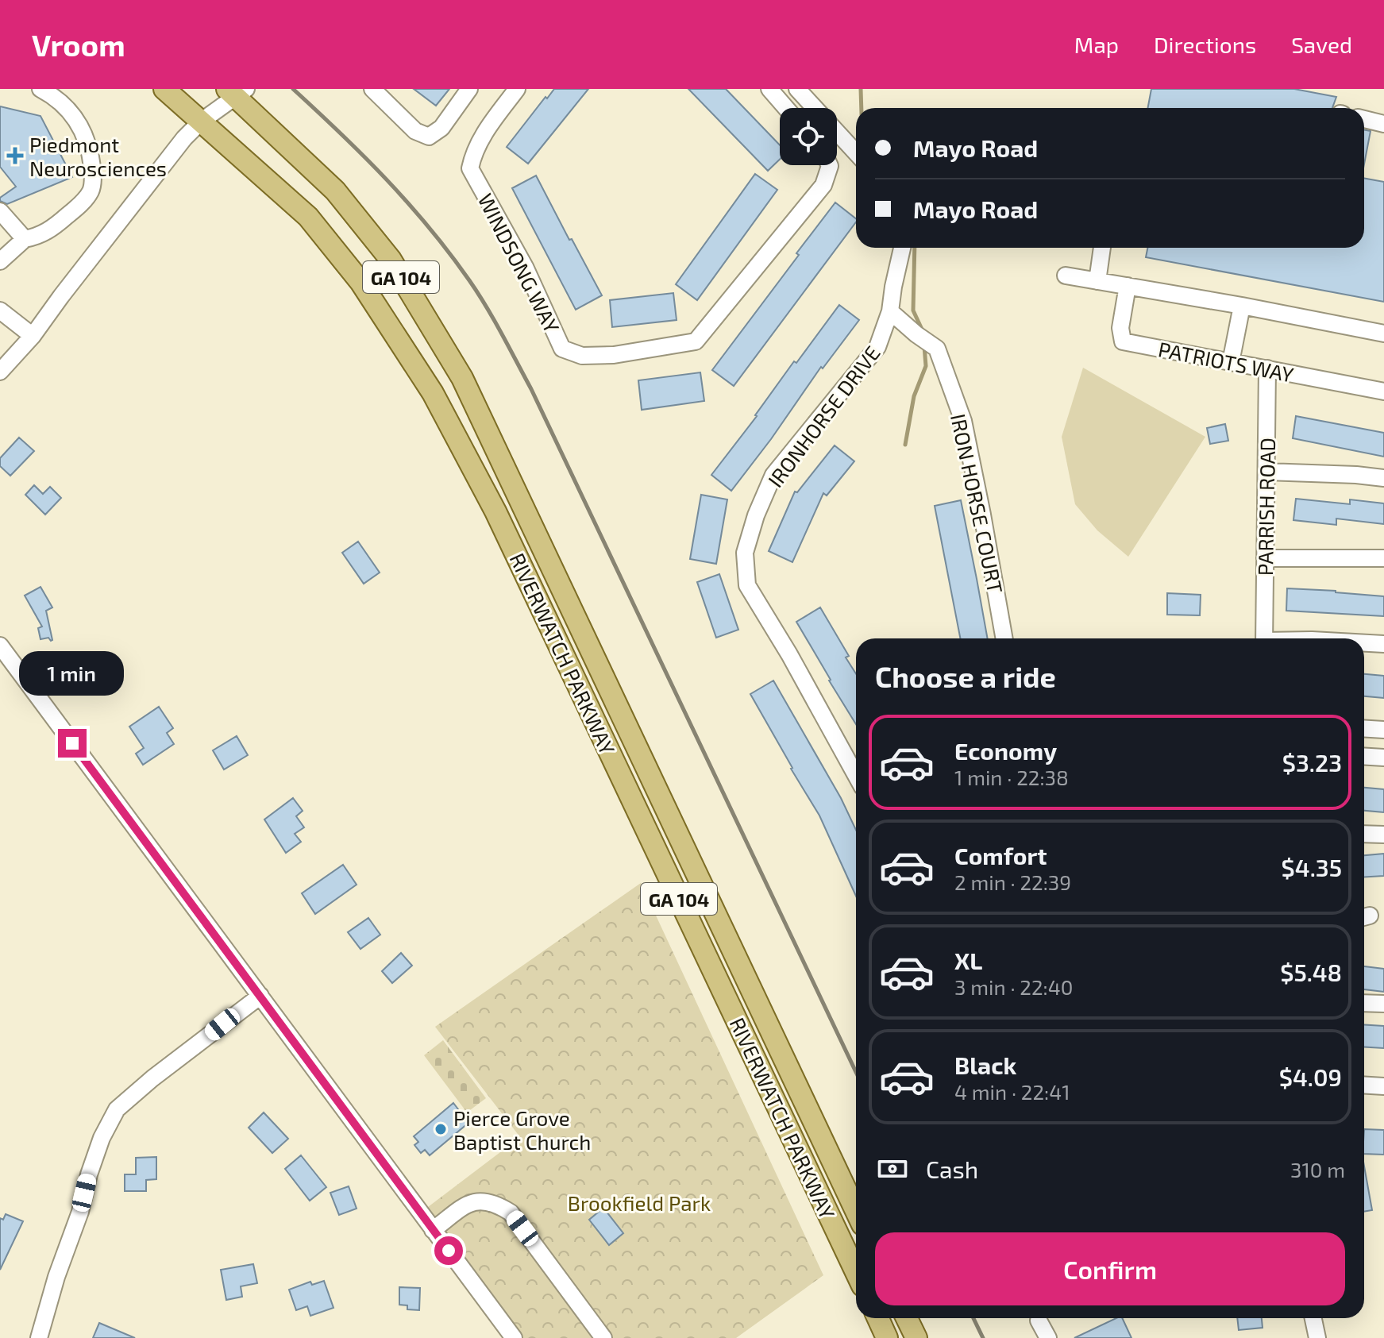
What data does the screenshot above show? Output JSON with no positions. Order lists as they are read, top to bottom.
{
  "streets": {
    "main road": ["GA 104", "RIVERWATCH PARKWAY"],
    "street": [
      "WINDSONG WAY",
      "PATRIOTS WAY",
      "IRONHORSE DRIVE",
      "IRON HORSE COURT",
      "PARRISH ROAD"
    ]
  },
  "crossings": [
    ["PATRIOTS WAY", "PARRISH ROAD"],
    ["IRONHORSE DRIVE", "IRON HORSE COURT"]
  ],
  "parks": ["Brookfield Park"],
  "places": {
    "health": ["Piedmont Neurosciences"],
    "other": ["Pierce Grove Baptist Church"]
  },
  "page": {
    "header": "Vroom",
    "nav": ["Map", "Directions", "Saved"],
    "banner": ["Mayo Road", "Mayo Road"],
    "heading": "Choose a ride",
    "bubble": "1 min",
    "list": [
      {
        "name": "Economy",
        "note": "1 min · 22:38",
        "value": "$3.23"
      },
      {
        "name": "Comfort",
        "note": "2 min · 22:39",
        "value": "$4.35"
      },
      {
        "name": "XL",
        "note": "3 min · 22:40",
        "value": "$5.48"
      },
      {
        "name": "Black",
        "note": "4 min · 22:41",
        "value": "$4.09"
      }
    ],
    "pay": ["Cash", "310 m"],
    "buttons": "Confirm"
  }
}
